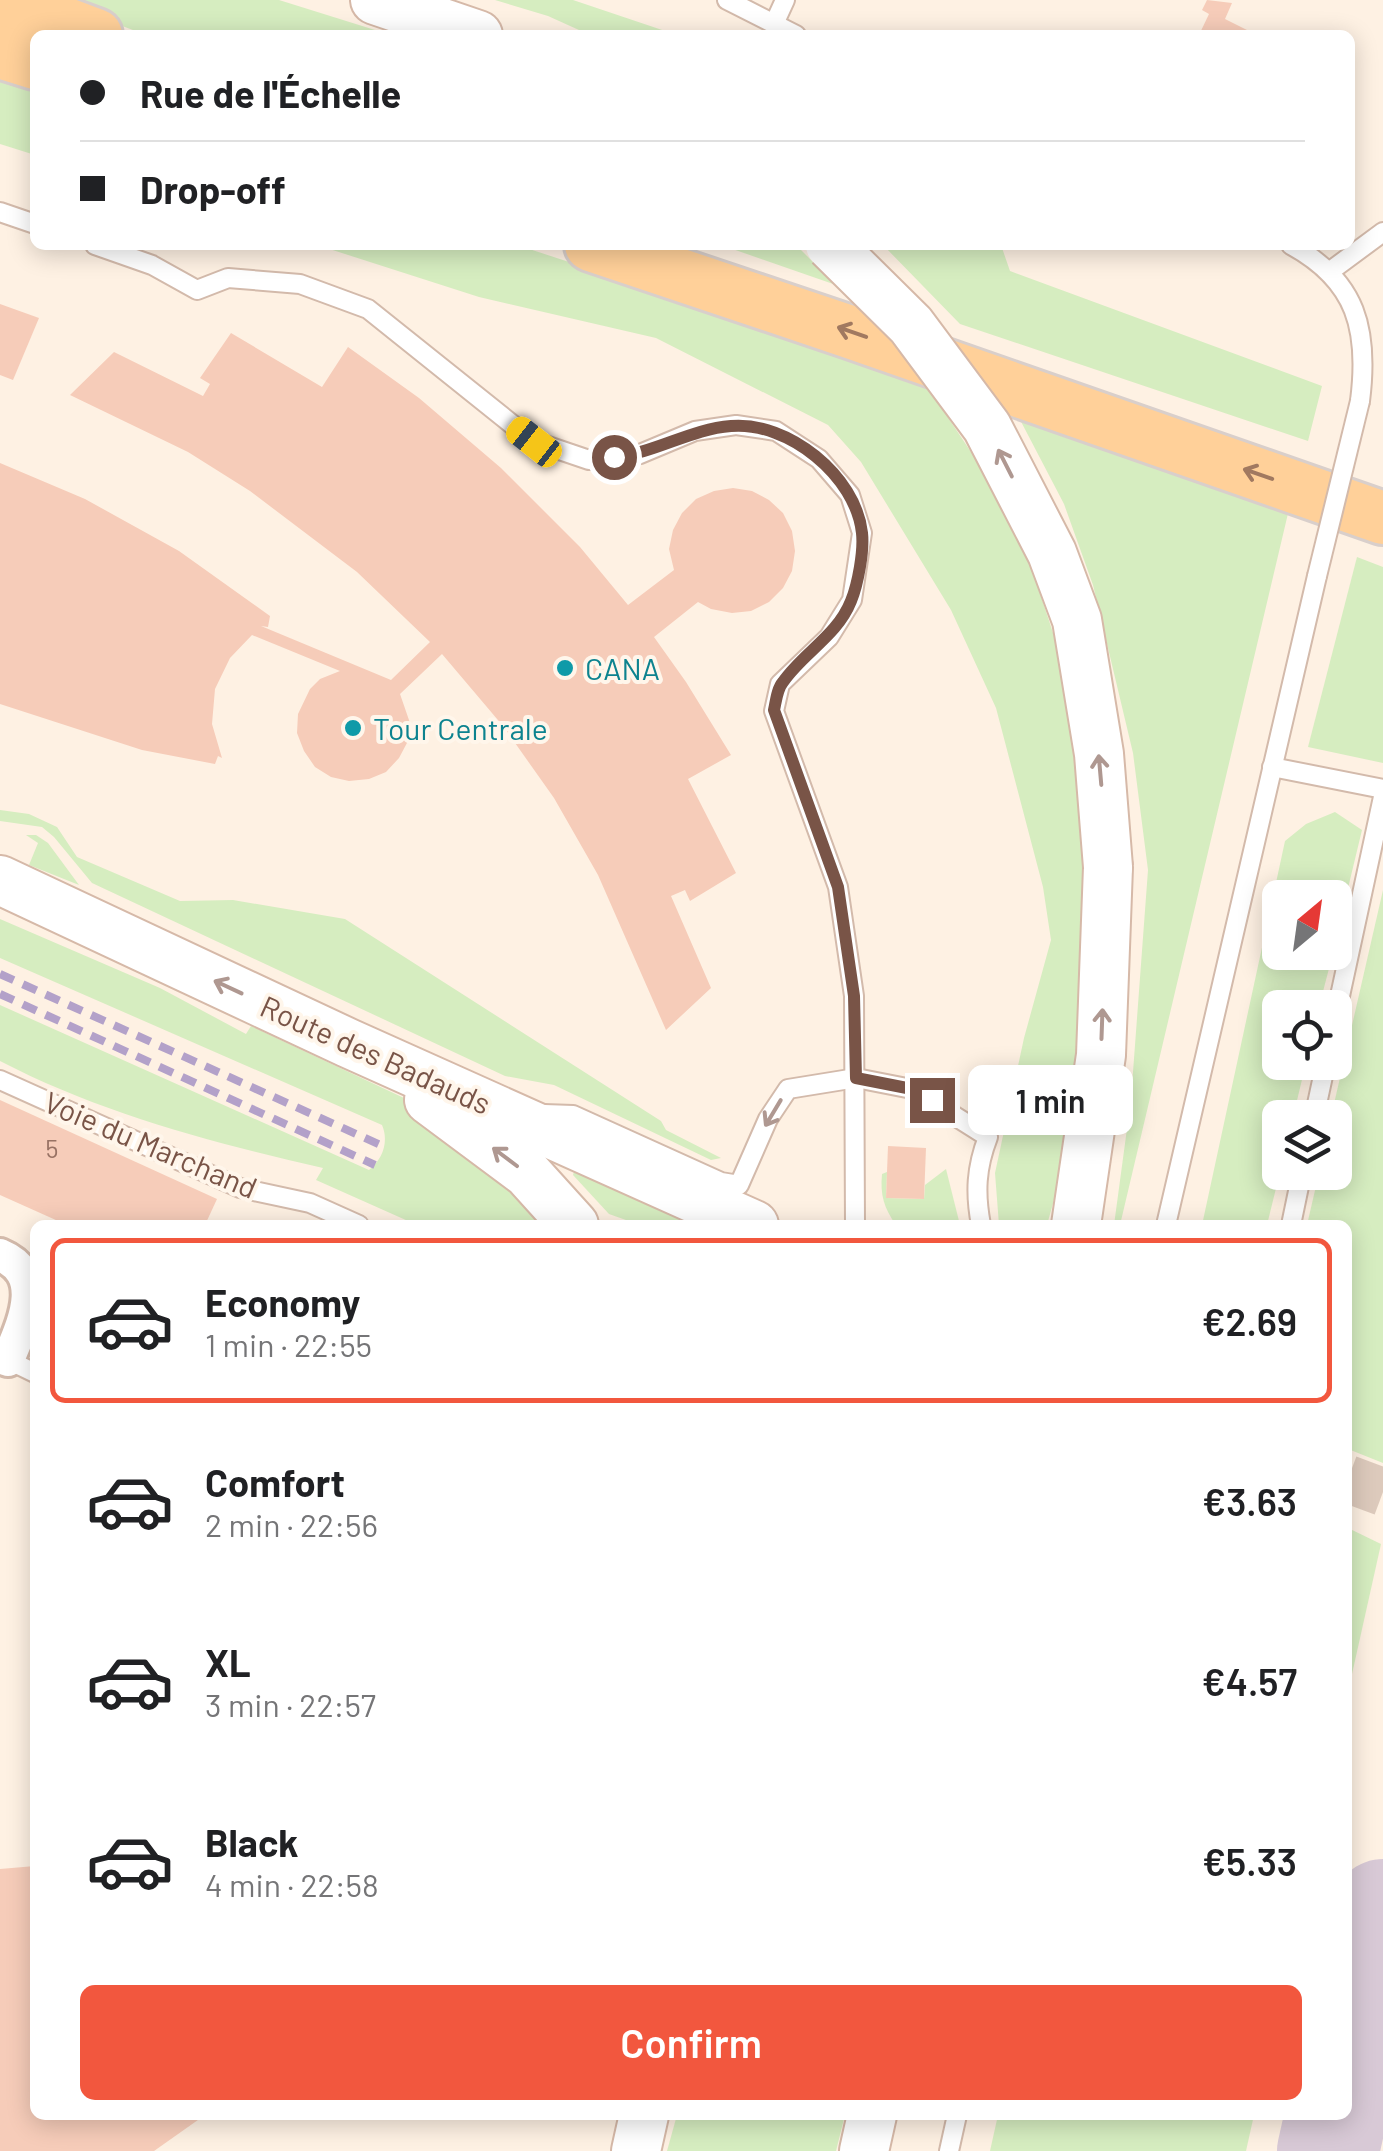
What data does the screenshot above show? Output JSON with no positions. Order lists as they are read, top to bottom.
{
  "streets": {
    "main road": ["Route des Badauds"],
    "lane": ["Voie du Marchand"]
  },
  "one_way": ["Route des Badauds"],
  "places": ["CANA", "Tour Centrale"],
  "house_numbers": ["5"],
  "north": "top right",
  "page": {
    "banner": ["Rue de l'Échelle", "Drop-off"],
    "bubble": "1 min",
    "list": [
      {
        "name": "Economy",
        "note": "1 min · 22:55",
        "value": "€2.69"
      },
      {
        "name": "Comfort",
        "note": "2 min · 22:56",
        "value": "€3.63"
      },
      {
        "name": "XL",
        "note": "3 min · 22:57",
        "value": "€4.57"
      },
      {
        "name": "Black",
        "note": "4 min · 22:58",
        "value": "€5.33"
      }
    ],
    "buttons": "Confirm"
  }
}
